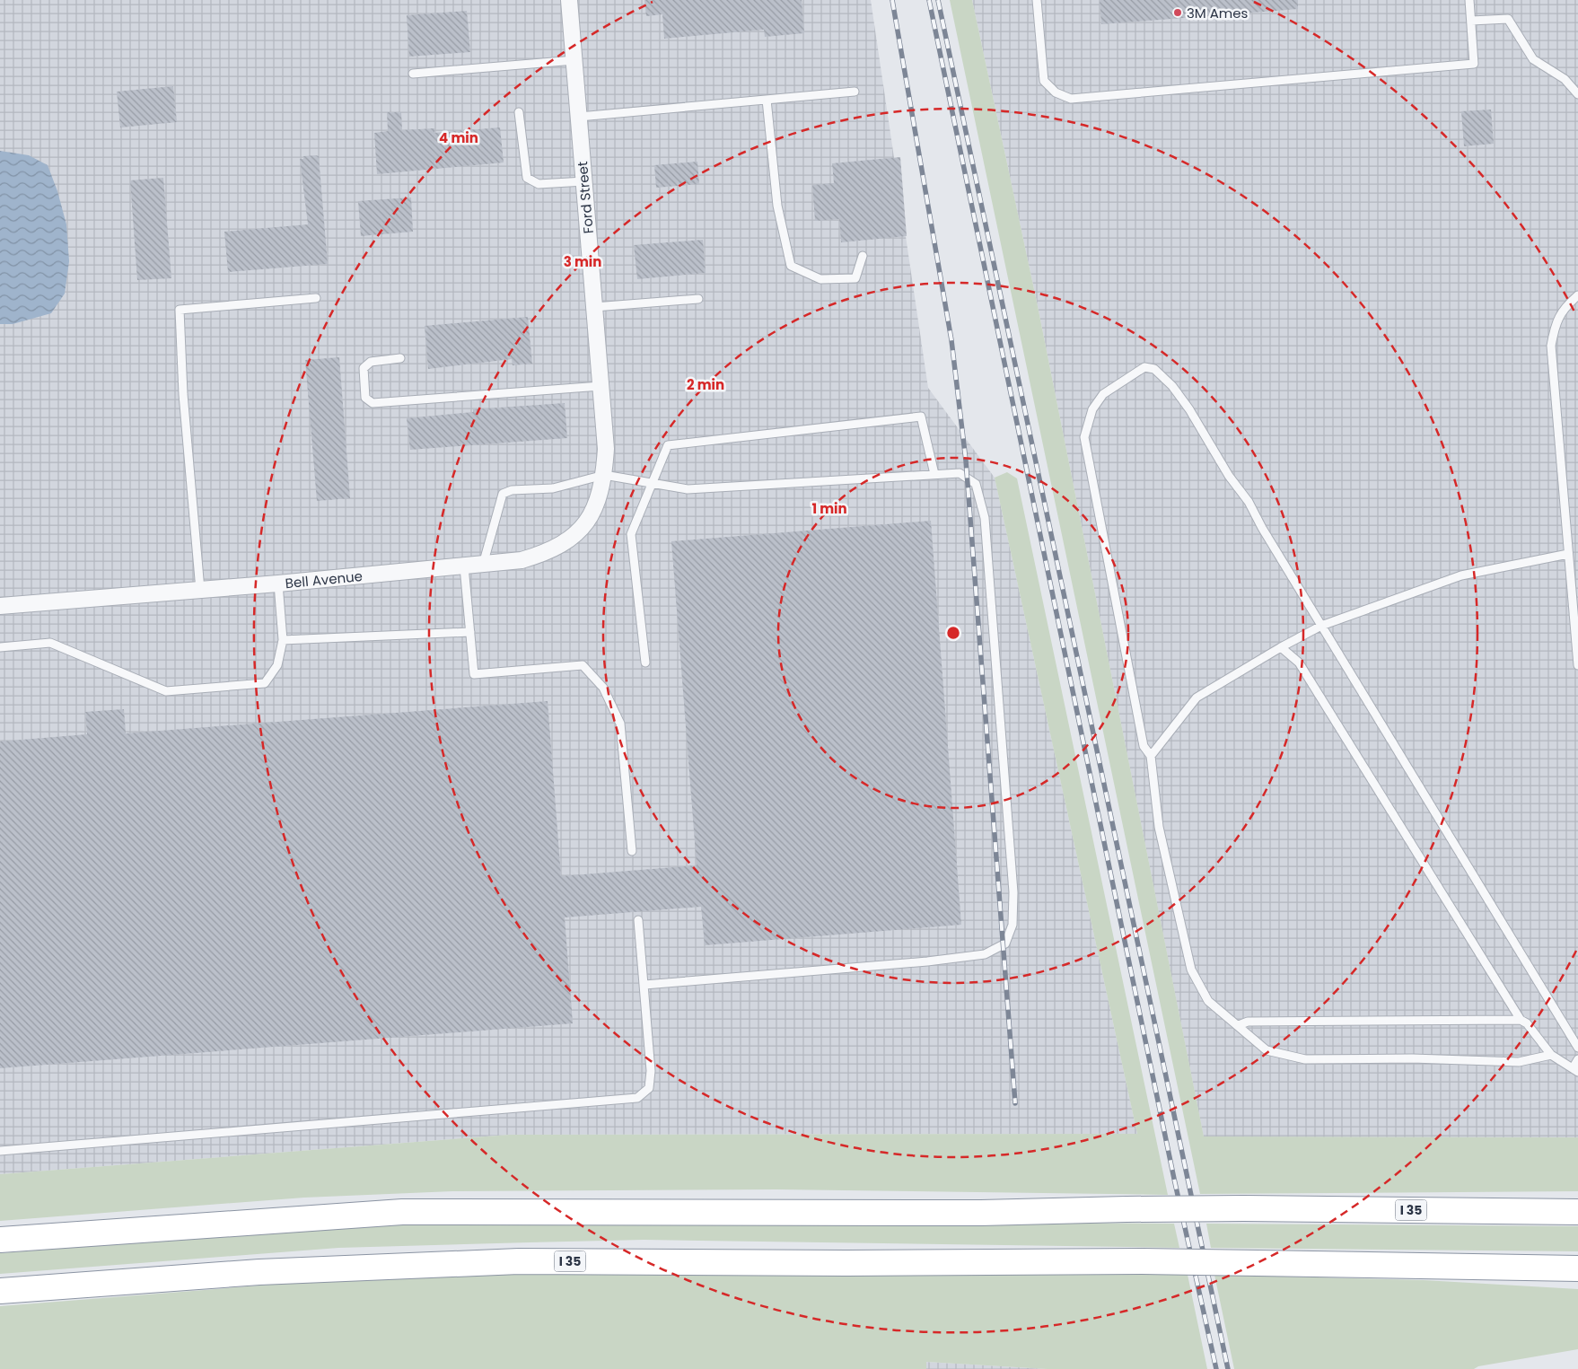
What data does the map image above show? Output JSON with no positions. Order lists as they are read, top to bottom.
{
  "streets": {
    "highway": ["I 35"],
    "street": ["Ford Street", "Bell Avenue"]
  },
  "crossings": [
    ["Ford Street", "Bell Avenue"]
  ],
  "places": ["3M Ames"],
  "rings": [
    "4 min",
    "3 min",
    "2 min",
    "1 min"
  ]
}
